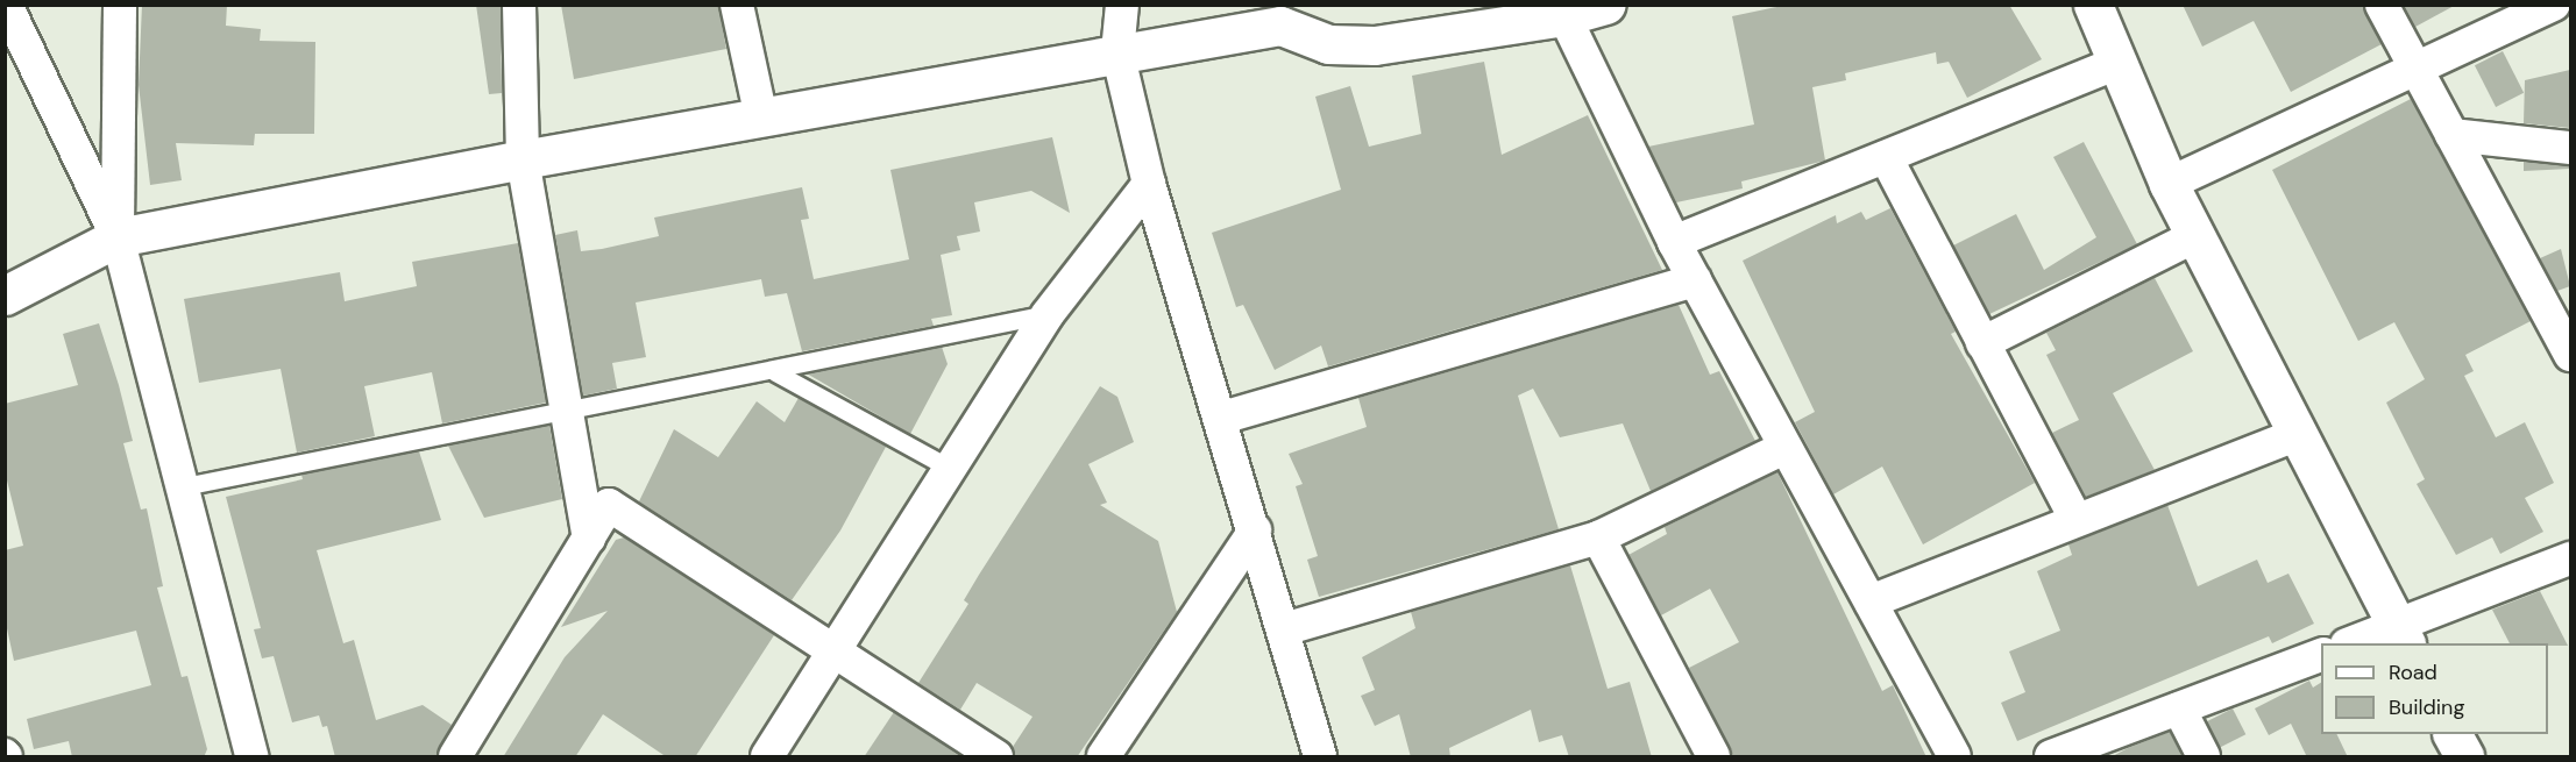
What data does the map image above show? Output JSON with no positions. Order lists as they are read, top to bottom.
{
  "legend": ["Road", "Building"]
}
